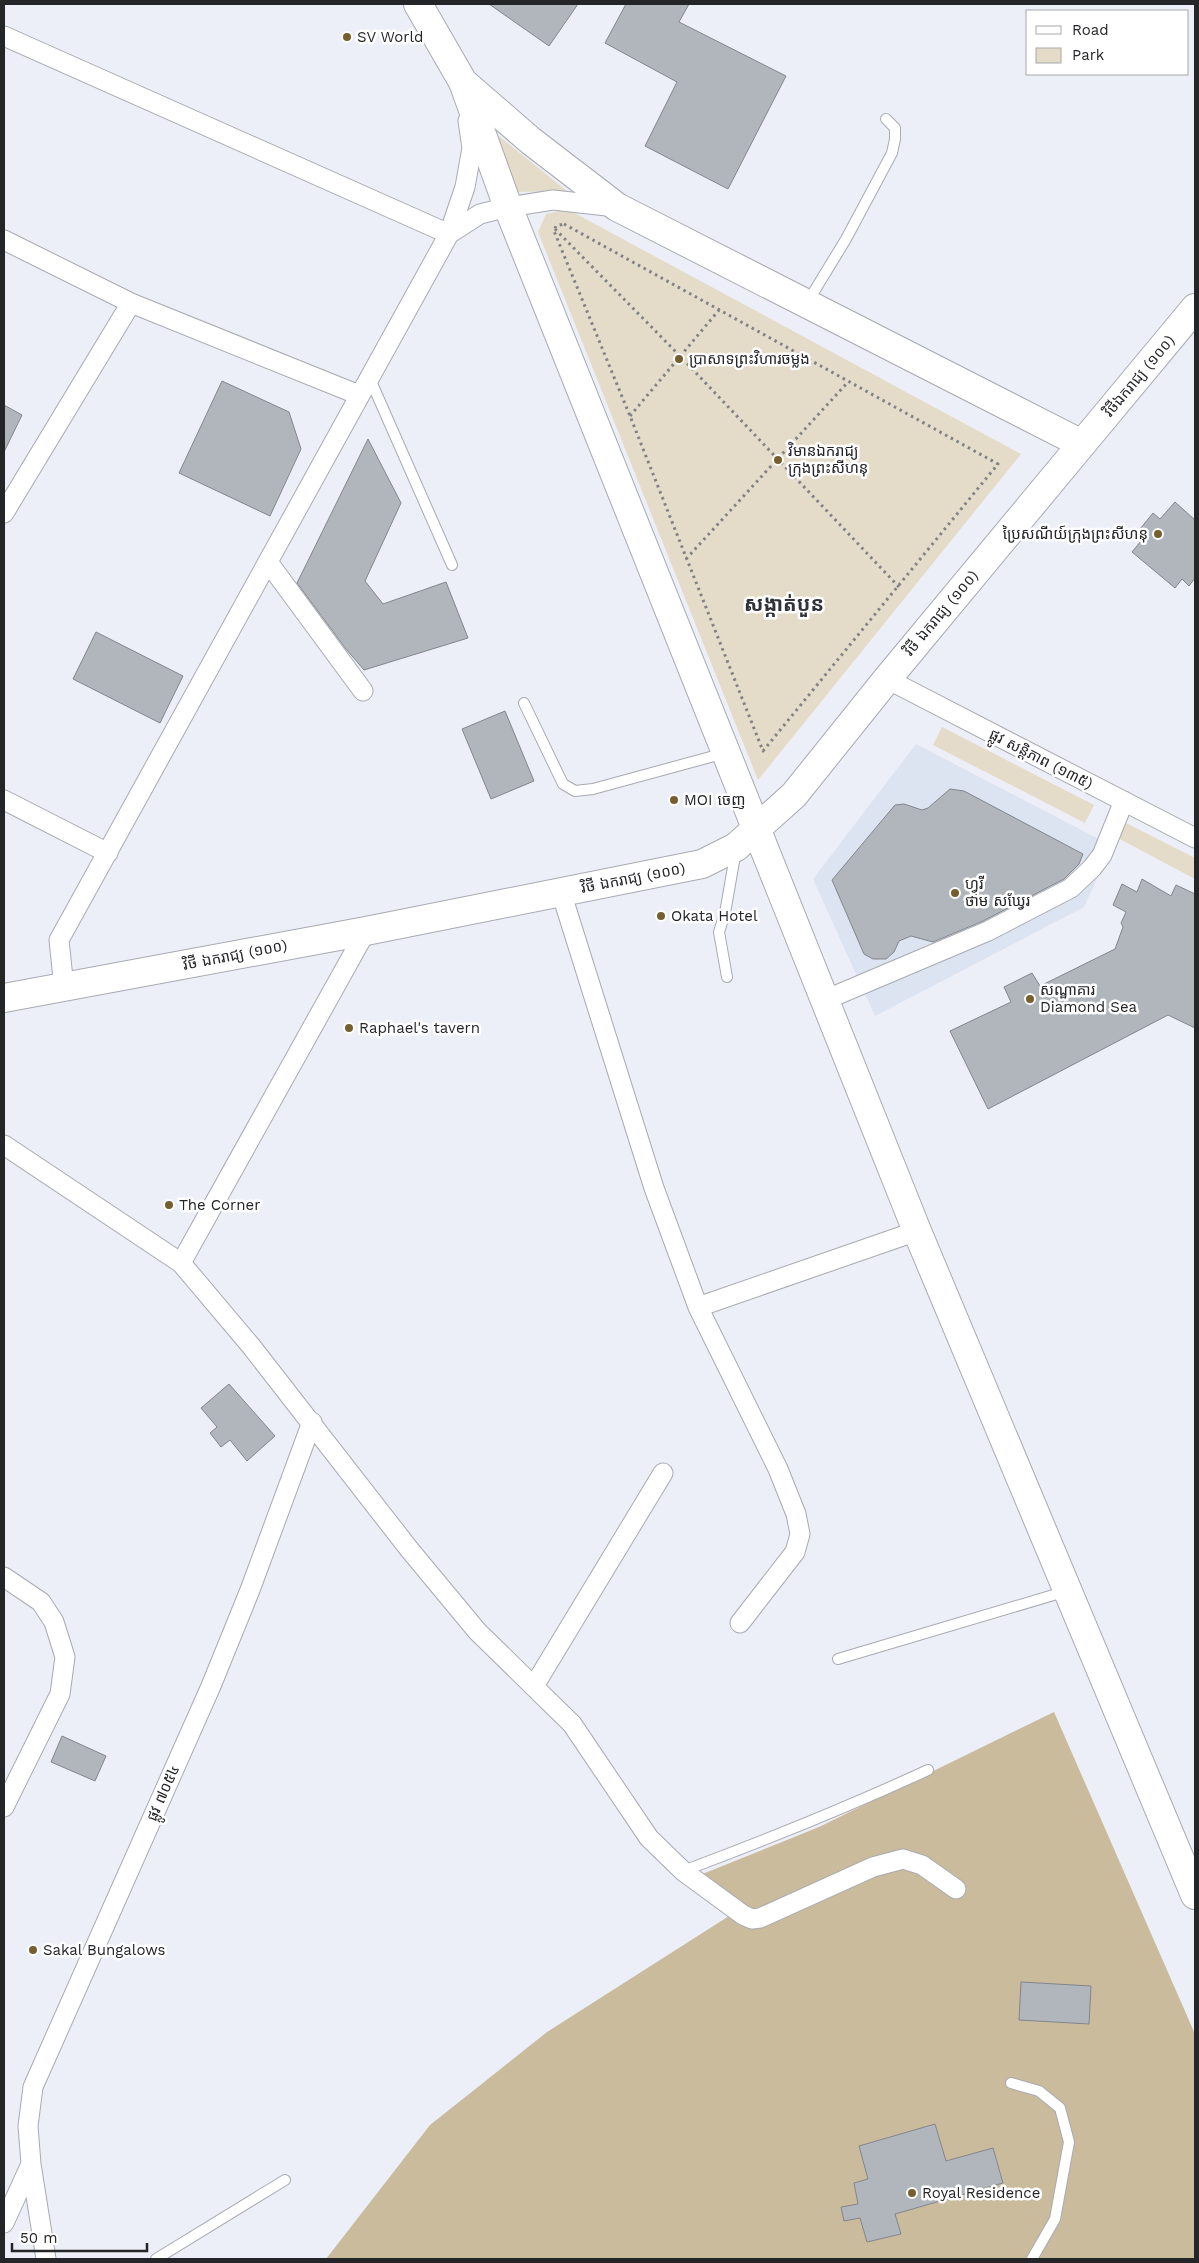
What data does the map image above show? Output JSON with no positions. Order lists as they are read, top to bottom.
{
  "streets": {
    "street": [
      "វិថីឯករាជ្យ (១០០)",
      "វិថី ឯករាជ្យ (១០០)",
      "ផ្លូវ សន្តិភាព (១៣៥)",
      "ផ្លូវ ៧០៥៤"
    ]
  },
  "crossings": [
    ["វិថីឯករាជ្យ (១០០)", "វិថី ឯករាជ្យ (១០០)"],
    ["វិថី ឯករាជ្យ (១០០)", "ផ្លូវ សន្តិភាព (១៣៥)"]
  ],
  "districts": ["សង្កាត់បួន"],
  "places": [
    "SV World",
    "ប្រាសាទព្រះវិហារចម្លង",
    "វិមានឯករាជ្យ ក្រុងព្រះសីហនុ",
    "ប្រៃសណីយ៍ក្រុងព្រះសីហនុ",
    "MOI ចេញ",
    "ហ្វូរី ថាម សឃ្វែរ",
    "Okata Hotel",
    "សណ្ឋាគារ Diamond Sea",
    "Raphael's tavern",
    "The Corner",
    "Sakal Bungalows",
    "Royal Residence"
  ],
  "legend": ["Road", "Park"],
  "scale_bar": "50 m"
}
